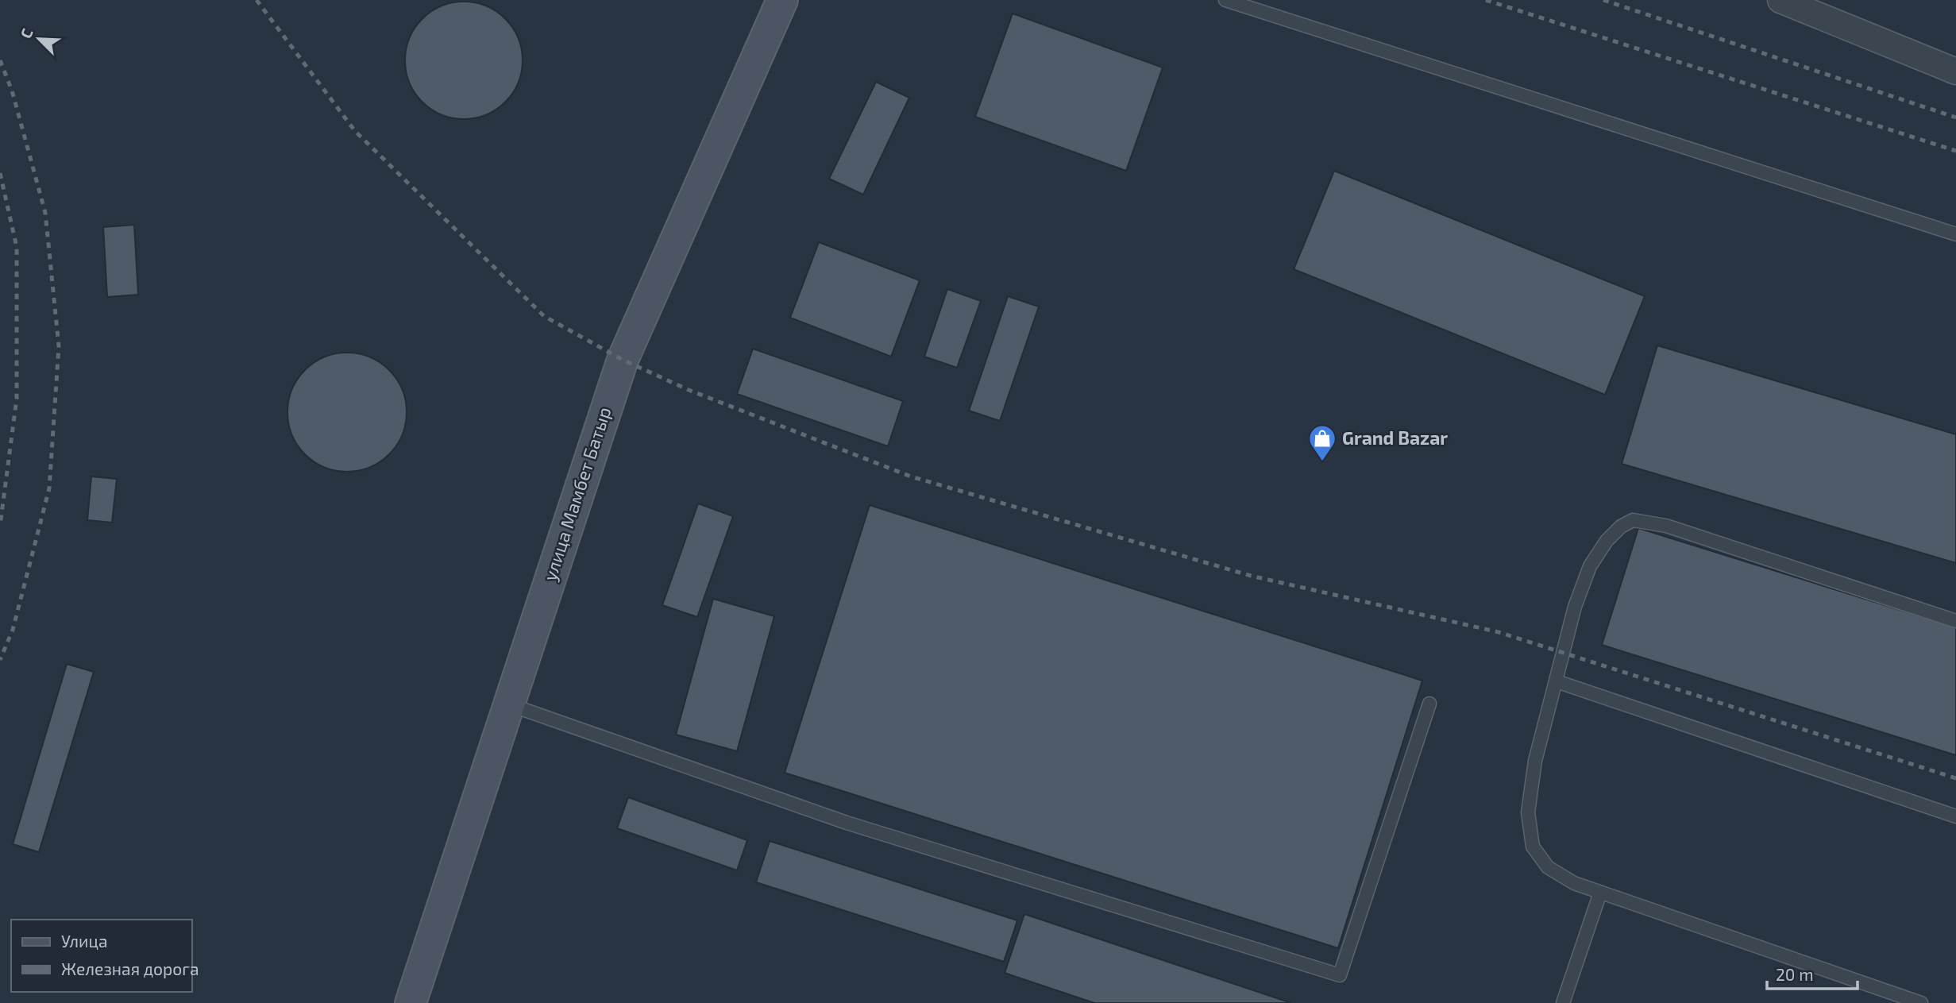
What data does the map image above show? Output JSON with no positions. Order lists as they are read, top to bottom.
{
  "streets": {
    "main road": ["улица Мамбет Батыр"]
  },
  "places": {
    "shop": ["Grand Bazar"]
  },
  "legend": ["Улица", "Железная дорога"],
  "scale_bar": "20 m",
  "north": "top left"
}
